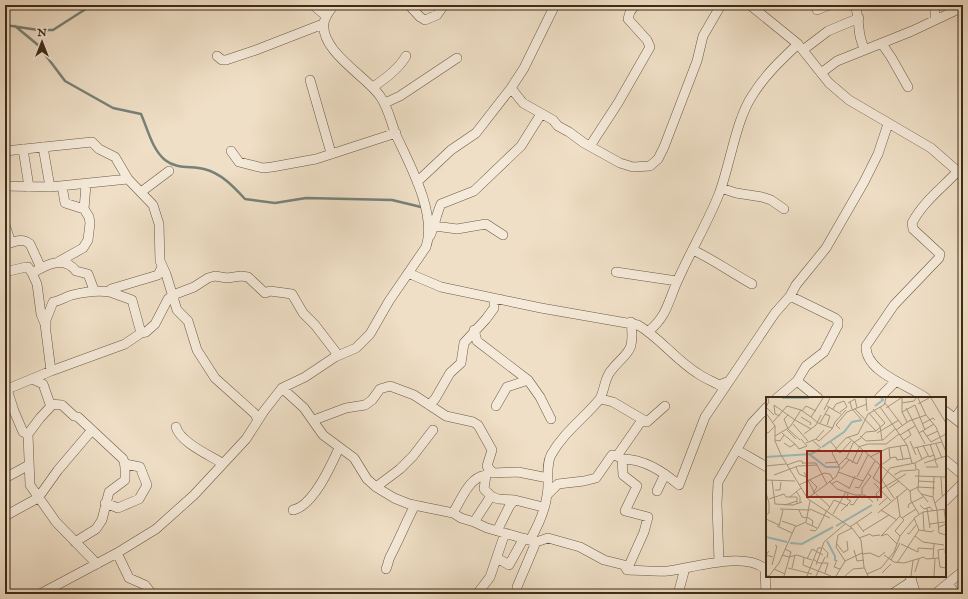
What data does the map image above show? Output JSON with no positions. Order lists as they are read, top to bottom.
{
  "north": "top"
}
